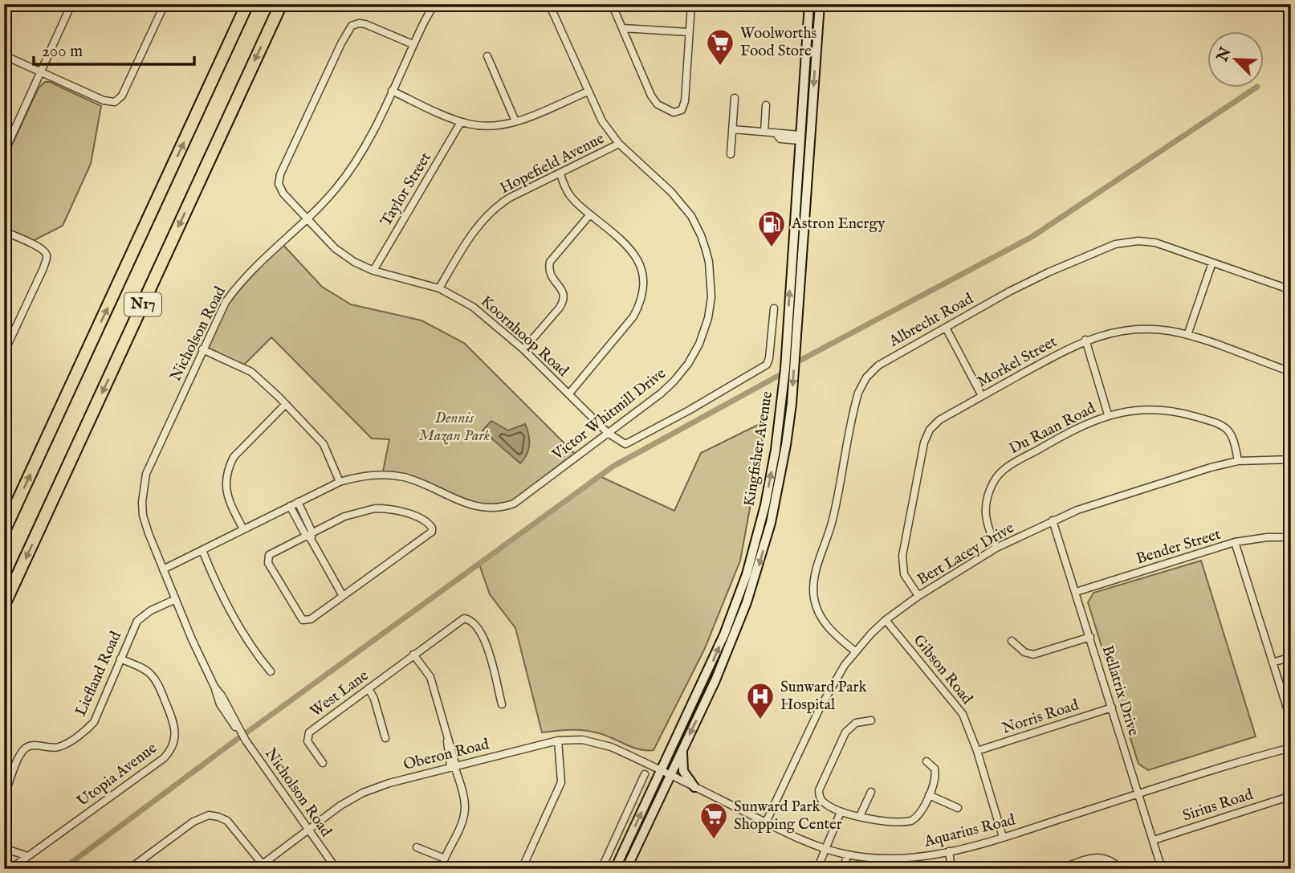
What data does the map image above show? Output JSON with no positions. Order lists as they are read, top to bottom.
{
  "streets": {
    "highway": ["N17"],
    "street": [
      "Hopefield Avenue",
      "Taylor Street",
      "Albrecht Road",
      "Nicholson Road",
      "Koornhoop Road",
      "Morkel Street",
      "Victor Whitmill Drive",
      "Du Raan Road",
      "Kingfisher Avenue",
      "Bender Street",
      "Bert Lacey Drive",
      "Gibson Road",
      "Liefland Road",
      "Bellatrix Drive",
      "West Lane",
      "Norris Road",
      "Oberon Road",
      "Utopia Avenue",
      "Sirius Road",
      "Aquarius Road"
    ]
  },
  "crossings": [
    ["Hopefield Avenue", "Koornhoop Road"],
    ["Hopefield Avenue", "Victor Whitmill Drive"],
    ["Taylor Street", "Koornhoop Road"],
    ["Albrecht Road", "Bert Lacey Drive"],
    ["Nicholson Road", "Koornhoop Road"],
    ["Nicholson Road", "Victor Whitmill Drive"],
    ["Nicholson Road", "Liefland Road"],
    ["Nicholson Road", "Oberon Road"],
    ["Koornhoop Road", "Victor Whitmill Drive"],
    ["Morkel Street", "Bert Lacey Drive"],
    ["Du Raan Road", "Bert Lacey Drive"],
    ["Kingfisher Avenue", "Oberon Road"],
    ["Kingfisher Avenue", "Aquarius Road"],
    ["Bender Street", "Bellatrix Drive"],
    ["Bert Lacey Drive", "Gibson Road"],
    ["Bert Lacey Drive", "Bellatrix Drive"],
    ["Bert Lacey Drive", "Aquarius Road"],
    ["Gibson Road", "Norris Road"],
    ["Gibson Road", "Aquarius Road"],
    ["Liefland Road", "Utopia Avenue"],
    ["Bellatrix Drive", "Norris Road"],
    ["Bellatrix Drive", "Sirius Road"],
    ["Bellatrix Drive", "Aquarius Road"],
    ["Oberon Road", "Aquarius Road"]
  ],
  "parks": ["Dennis Mazan Park"],
  "places": {
    "supermarket": ["Woolworths Food Store", "Sunward Park Shopping Center"],
    "fuel station": ["Astron Energy"],
    "hospital": ["Sunward Park Hospital"]
  },
  "scale_bar": "200 m",
  "north": "top left"
}
